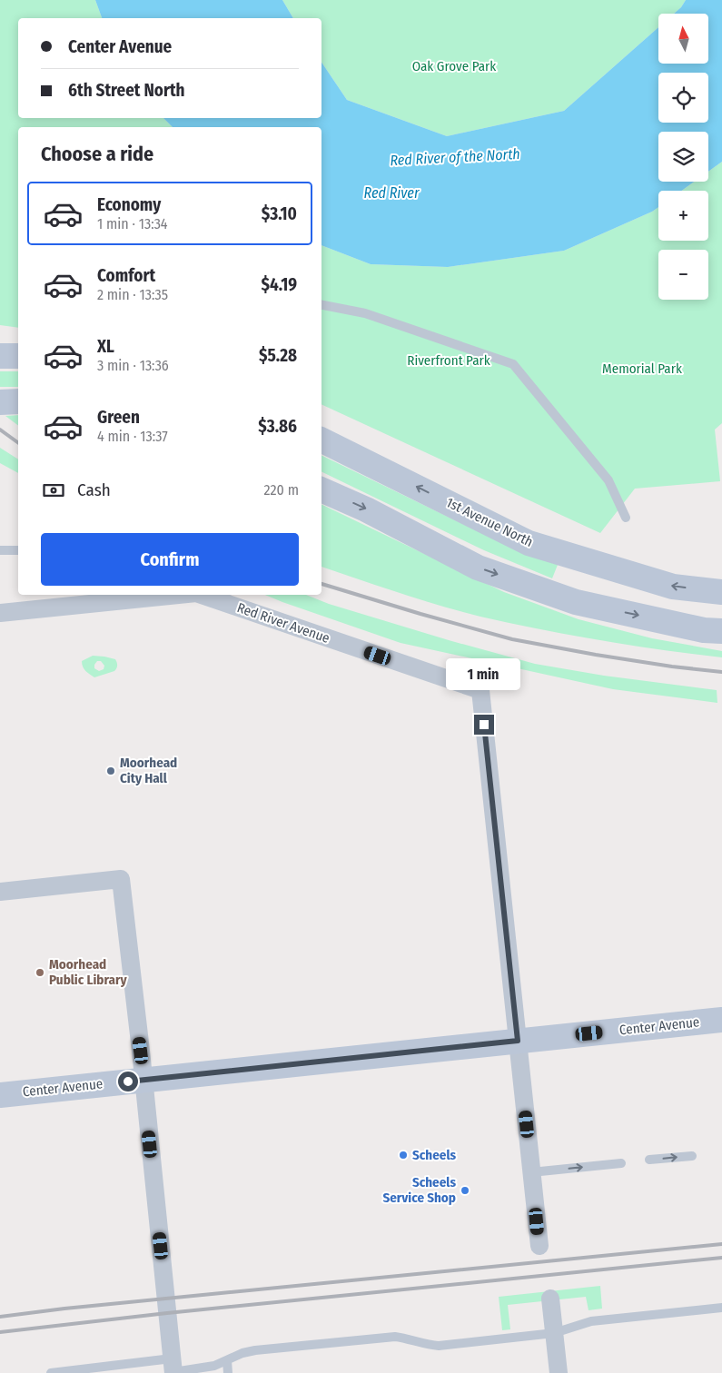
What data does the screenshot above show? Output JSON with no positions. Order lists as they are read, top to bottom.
{
  "streets": {
    "main road": ["1st Avenue North", "Center Avenue"],
    "street": ["Red River Avenue"]
  },
  "crossings": [
    ["Red River Avenue", "Center Avenue"]
  ],
  "water": ["Red River of the North", "Red River"],
  "parks": ["Oak Grove Park", "Riverfront Park", "Memorial Park"],
  "places": [
    "Moorhead City Hall",
    "Moorhead Public Library",
    "Scheels",
    "Scheels Service Shop"
  ],
  "north": "top",
  "page": {
    "map_buttons": ["+", "−"],
    "banner": ["Center Avenue", "6th Street North"],
    "heading": "Choose a ride",
    "list": [
      {
        "name": "Economy",
        "note": "1 min · 13:34",
        "value": "$3.10"
      },
      {
        "name": "Comfort",
        "note": "2 min · 13:35",
        "value": "$4.19"
      },
      {
        "name": "XL",
        "note": "3 min · 13:36",
        "value": "$5.28"
      },
      {
        "name": "Green",
        "note": "4 min · 13:37",
        "value": "$3.86"
      }
    ],
    "pay": ["Cash", "220 m"],
    "buttons": "Confirm",
    "bubble": "1 min"
  }
}
